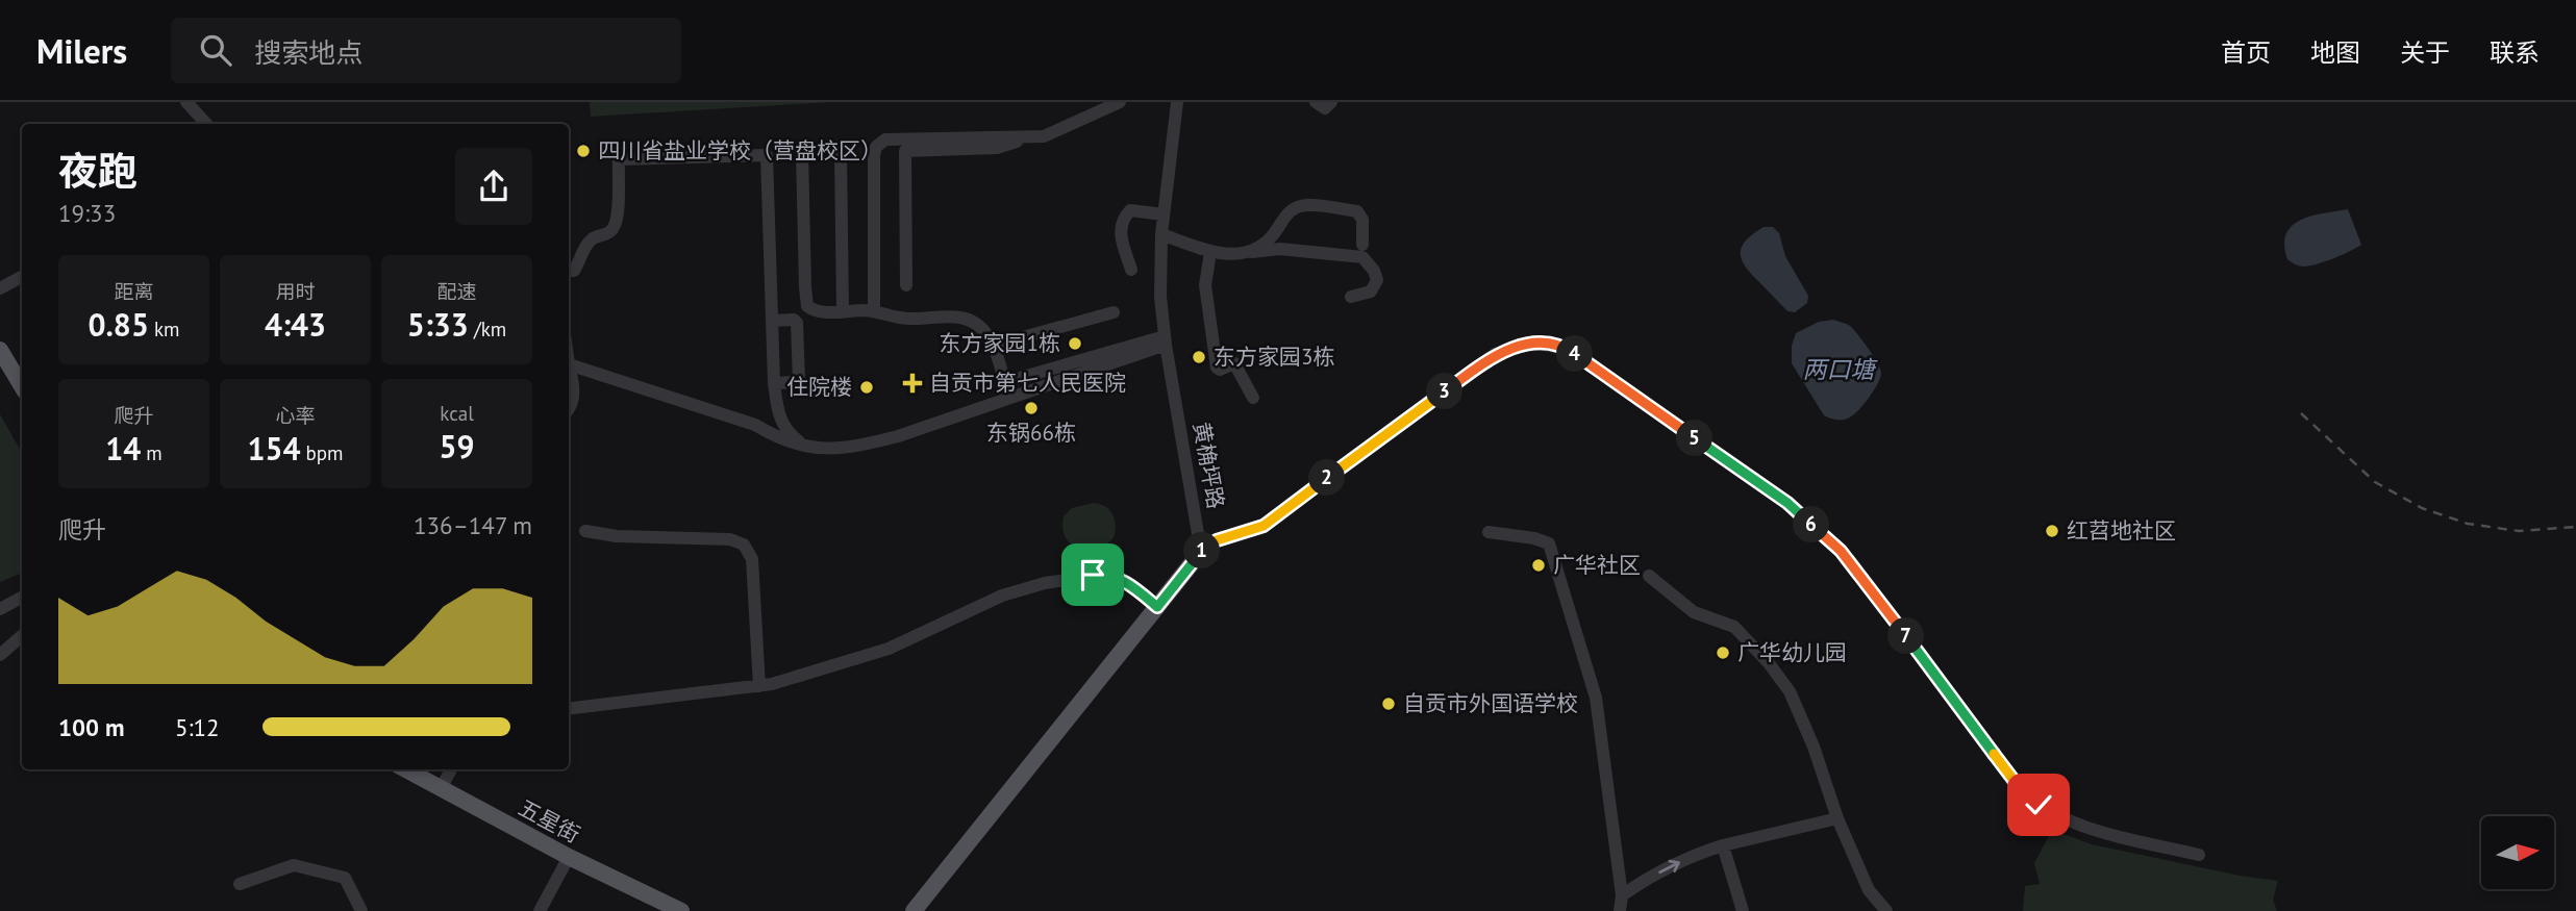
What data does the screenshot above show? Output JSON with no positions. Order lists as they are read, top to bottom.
{
  "streets": {
    "main road": ["五星街"],
    "street": ["黄桷坪路"]
  },
  "water": ["两口塘"],
  "places": {
    "other": [
      "四川省盐业学校（营盘校区）",
      "东方家园1栋",
      "东方家园3栋",
      "住院楼",
      "东锅66栋",
      "红苕地社区",
      "广华社区",
      "广华幼儿园",
      "自贡市外国语学校"
    ],
    "health": ["自贡市第七人民医院"]
  },
  "north": "right",
  "page": {
    "header": "Milers",
    "search": "搜索地点",
    "nav": [
      "首页",
      "地图",
      "关于",
      "联系"
    ],
    "heading": ["夜跑", "19:33"],
    "stats": [
      ["距离", "0.85 km"],
      ["用时", "4:43"],
      ["配速", "5:33 /km"],
      ["爬升", "14 m"],
      ["心率", "154 bpm"],
      ["kcal", "59"]
    ],
    "pins": [
      "4",
      "3",
      "5",
      "2",
      "6",
      "1",
      "7"
    ],
    "chart": ["爬升", "136–147 m"],
    "list": [
      {
        "name": "100 m",
        "note": "5:12"
      }
    ]
  }
}
